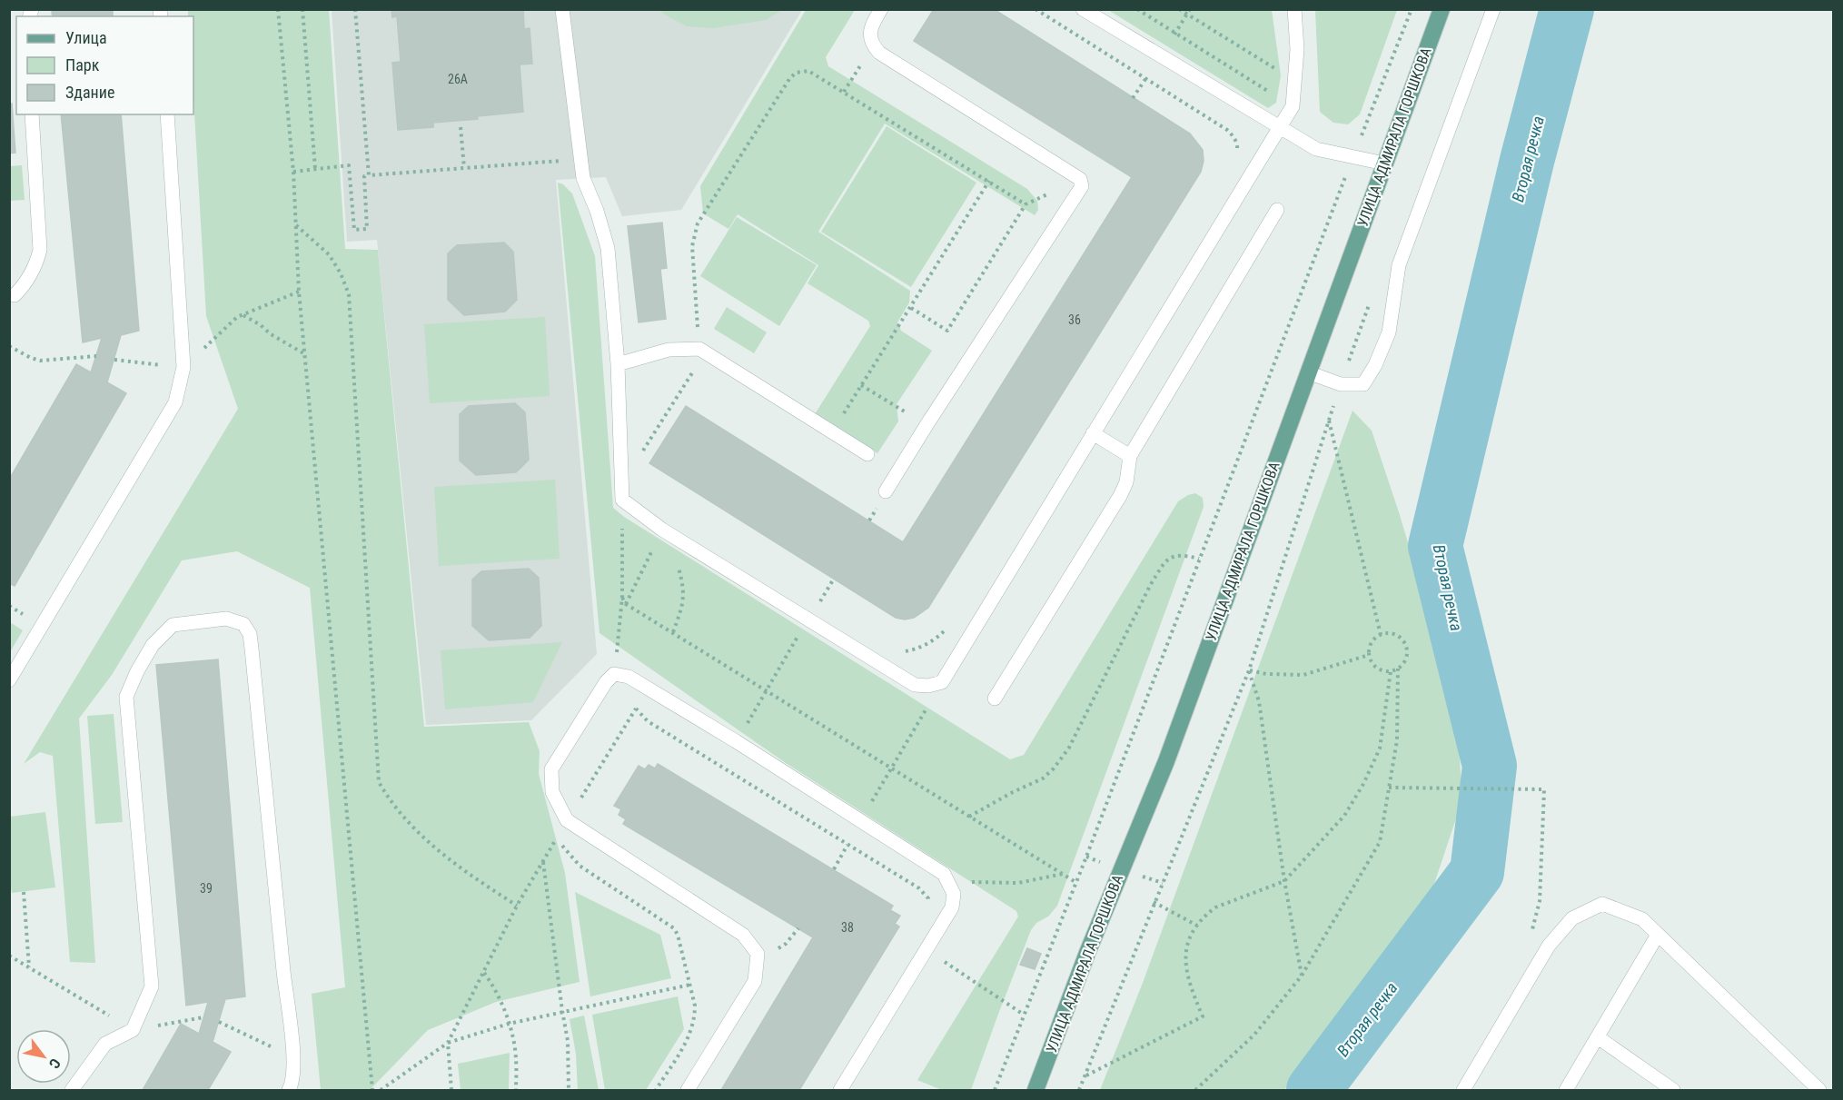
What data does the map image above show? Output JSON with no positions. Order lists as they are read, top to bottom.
{
  "streets": {
    "main road": ["УЛИЦА АДМИРАЛА ГОРШКОВА"]
  },
  "water": ["Вторая речка"],
  "house_numbers": [
    "26А",
    "36",
    "39",
    "38"
  ],
  "legend": ["Улица", "Парк", "Здание"],
  "north": "bottom right"
}
